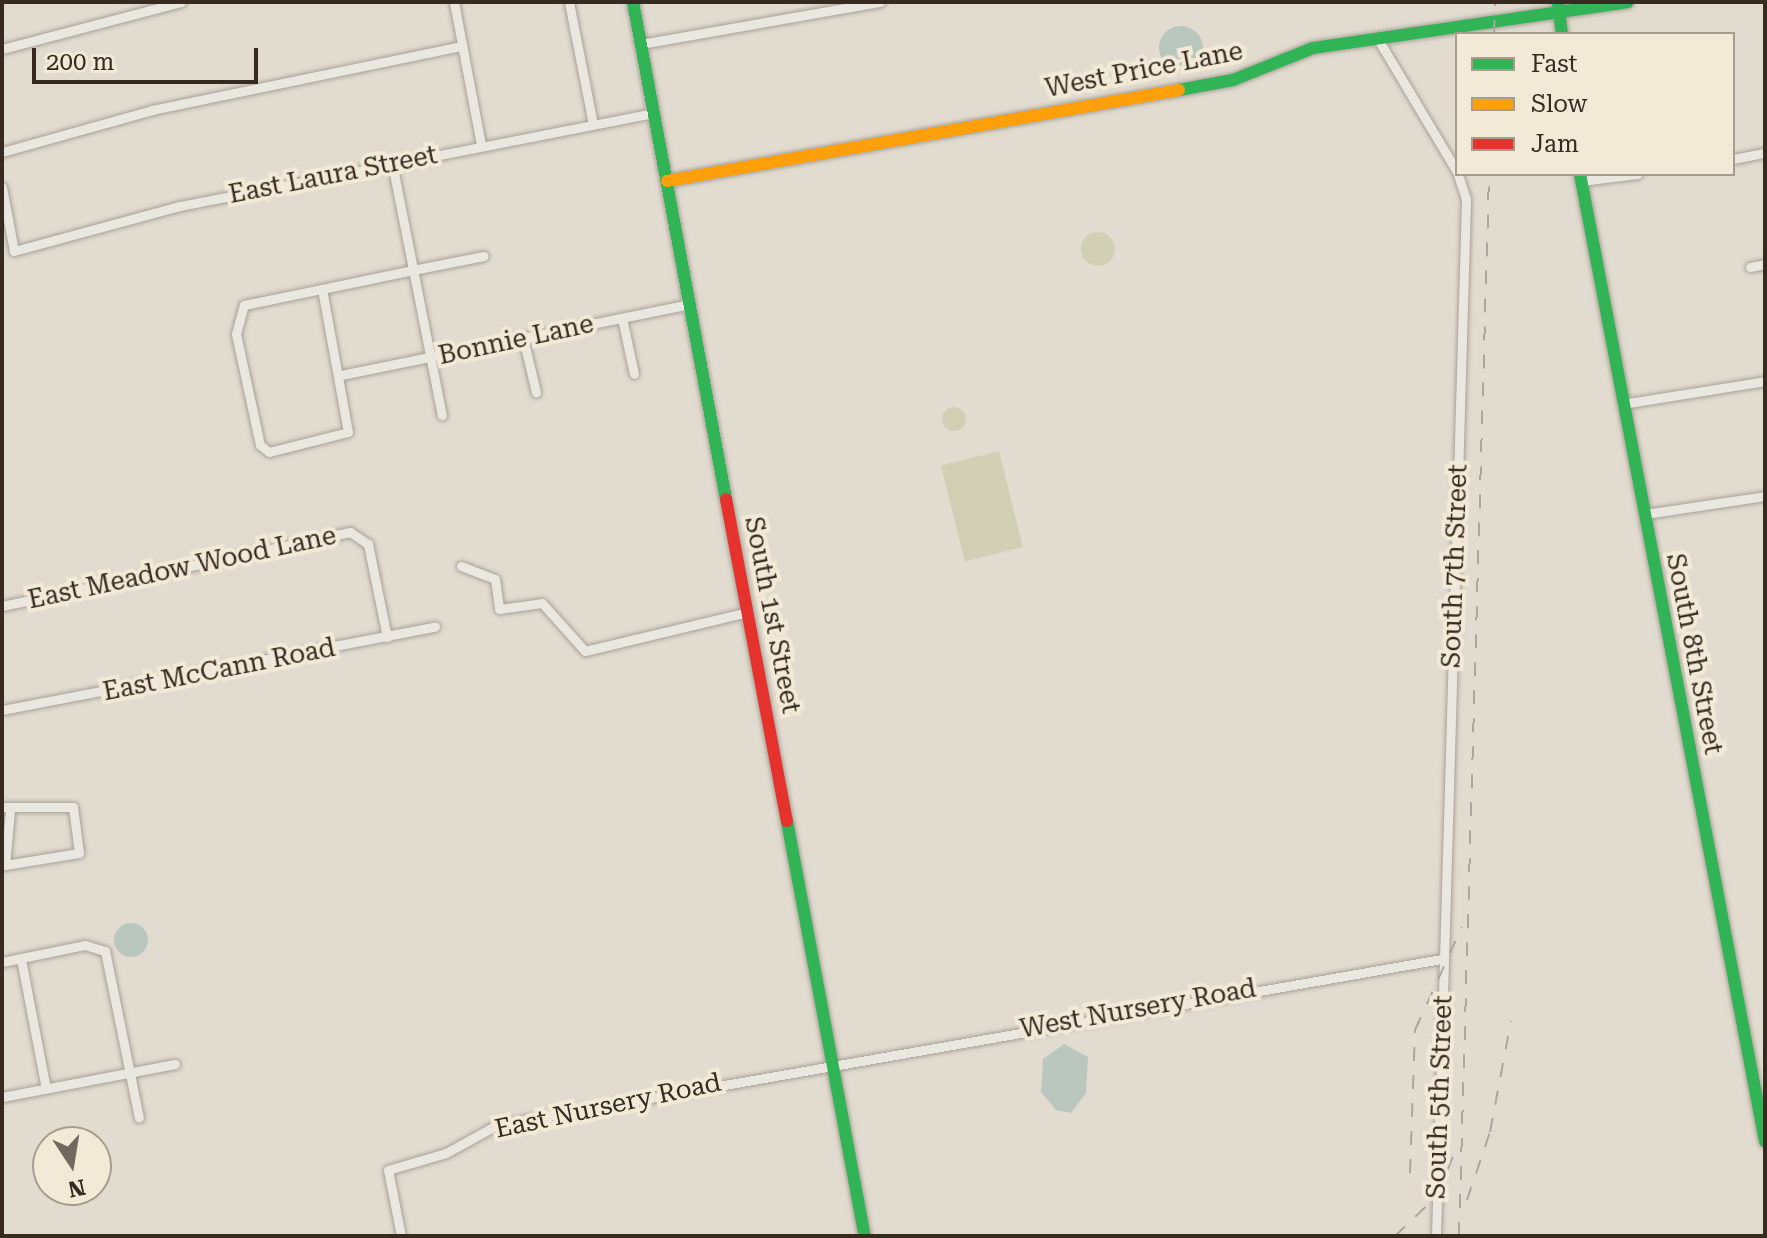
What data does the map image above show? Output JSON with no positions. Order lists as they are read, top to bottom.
{
  "streets": {
    "main road": ["West Price Lane", "South 1st Street", "South 8th Street"],
    "street": [
      "East Laura Street",
      "Bonnie Lane",
      "South 7th Street",
      "East Meadow Wood Lane",
      "East McCann Road",
      "West Nursery Road",
      "South 5th Street",
      "East Nursery Road"
    ]
  },
  "crossings": [
    ["West Price Lane", "South 7th Street"],
    ["West Price Lane", "South 1st Street"],
    ["East Laura Street", "South 1st Street"],
    ["Bonnie Lane", "South 1st Street"],
    ["South 7th Street", "West Nursery Road"],
    ["South 7th Street", "South 5th Street"],
    ["East Meadow Wood Lane", "East McCann Road"],
    ["South 1st Street", "West Nursery Road"],
    ["South 1st Street", "East Nursery Road"],
    ["West Nursery Road", "South 5th Street"],
    ["West Nursery Road", "East Nursery Road"]
  ],
  "legend": ["Fast", "Slow", "Jam"],
  "scale_bar": "200 m",
  "north": "bottom"
}
